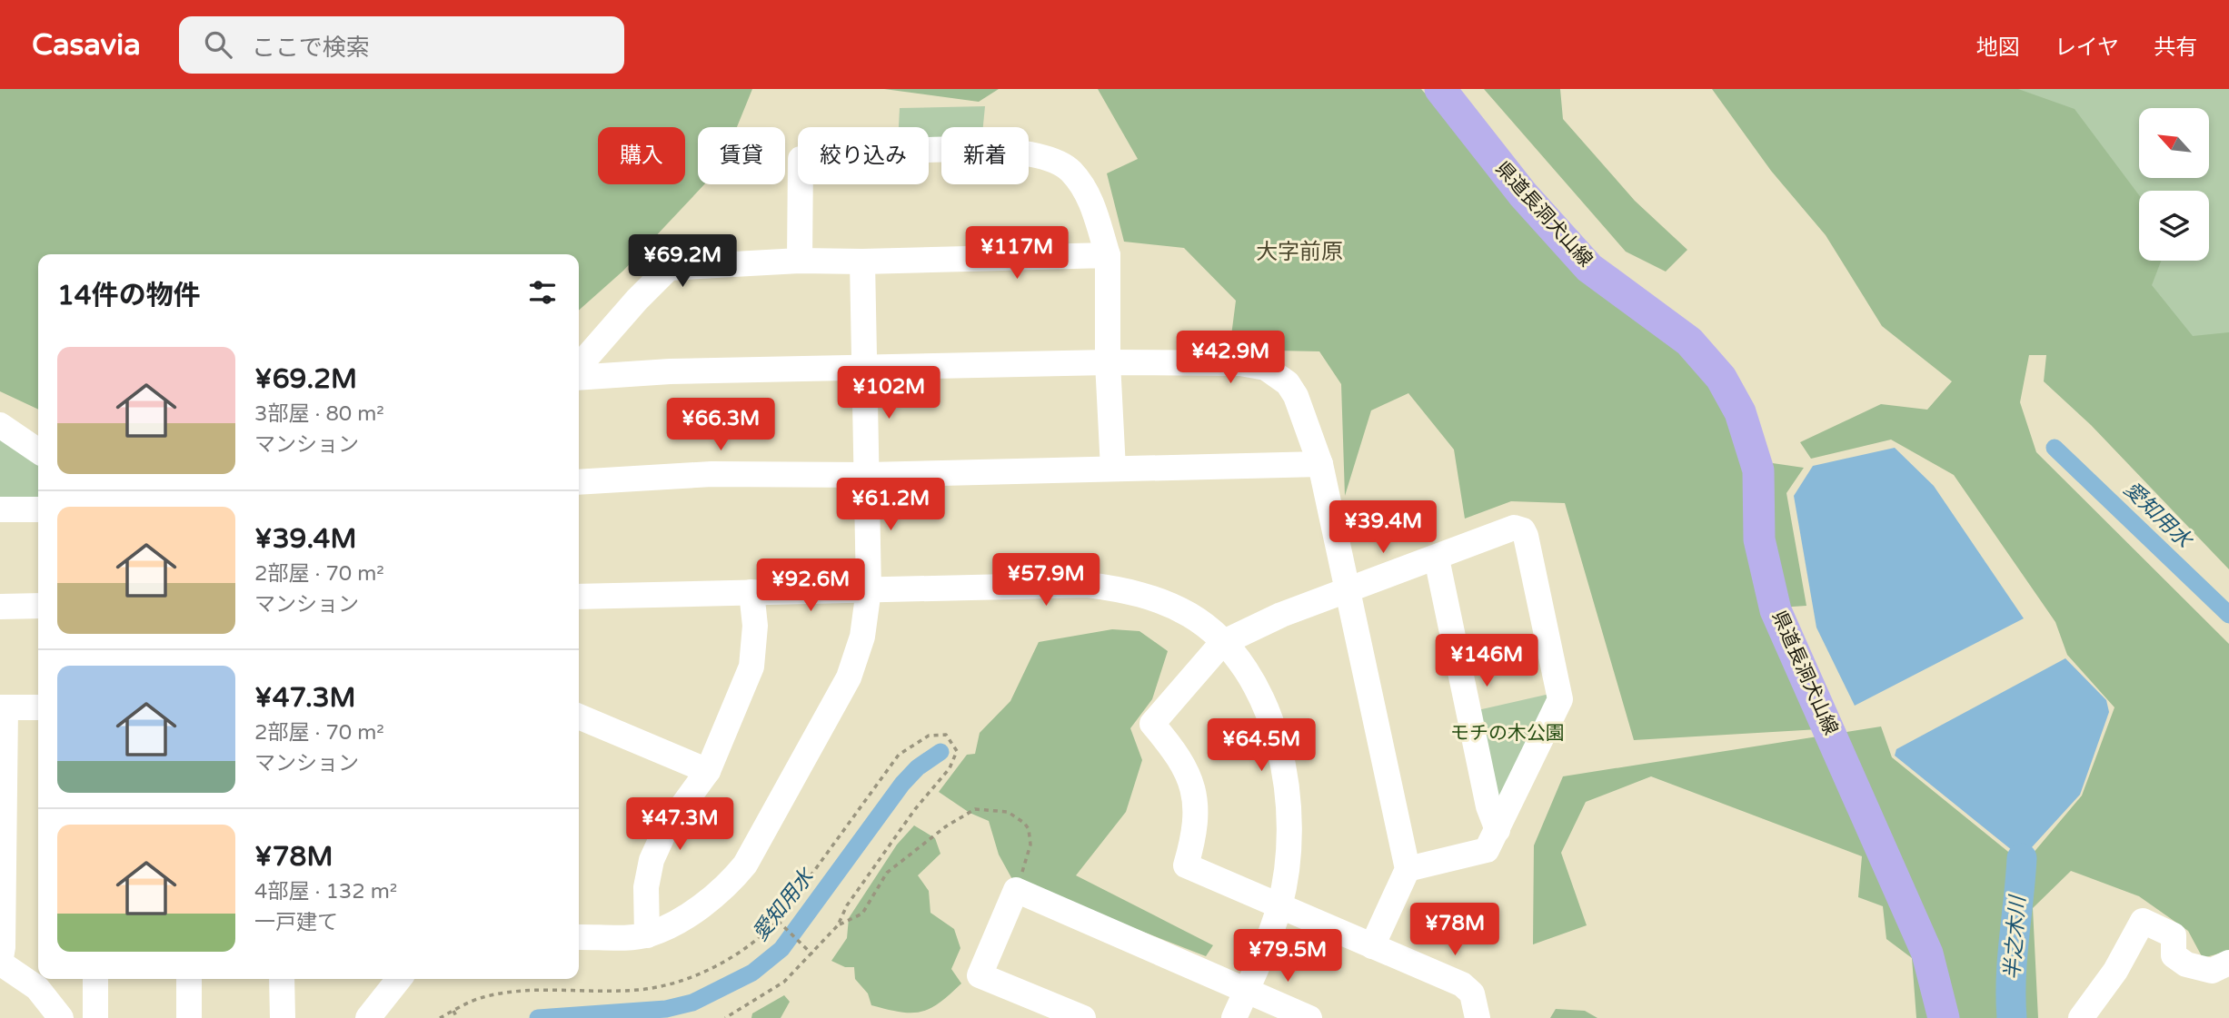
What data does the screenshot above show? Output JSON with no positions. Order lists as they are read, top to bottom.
{
  "streets": {
    "main road": ["県道長洞犬山線"]
  },
  "districts": ["大字前原"],
  "water": ["愛知用水", "半之木川"],
  "parks": ["モチの木公園"],
  "north": "top left",
  "page": {
    "header": "Casavia",
    "search": "ここで検索",
    "nav": ["地図", "レイヤ", "共有"],
    "chip": [
      "購入",
      "賃貸",
      "絞り込み",
      "新着"
    ],
    "price": [
      "¥117M",
      "¥69.2M",
      "¥42.9M",
      "¥102M",
      "¥66.3M",
      "¥61.2M",
      "¥39.4M",
      "¥57.9M",
      "¥92.6M",
      "¥146M",
      "¥64.5M",
      "¥47.3M",
      "¥78M",
      "¥79.5M"
    ],
    "heading": "14件の物件",
    "list": [
      {
        "name": "¥69.2M",
        "note": "3部屋 · 80 m² · マンション"
      },
      {
        "name": "¥39.4M",
        "note": "2部屋 · 70 m² · マンション"
      },
      {
        "name": "¥47.3M",
        "note": "2部屋 · 70 m² · マンション"
      },
      {
        "name": "¥78M",
        "note": "4部屋 · 132 m² · 一戸建て"
      }
    ]
  }
}
